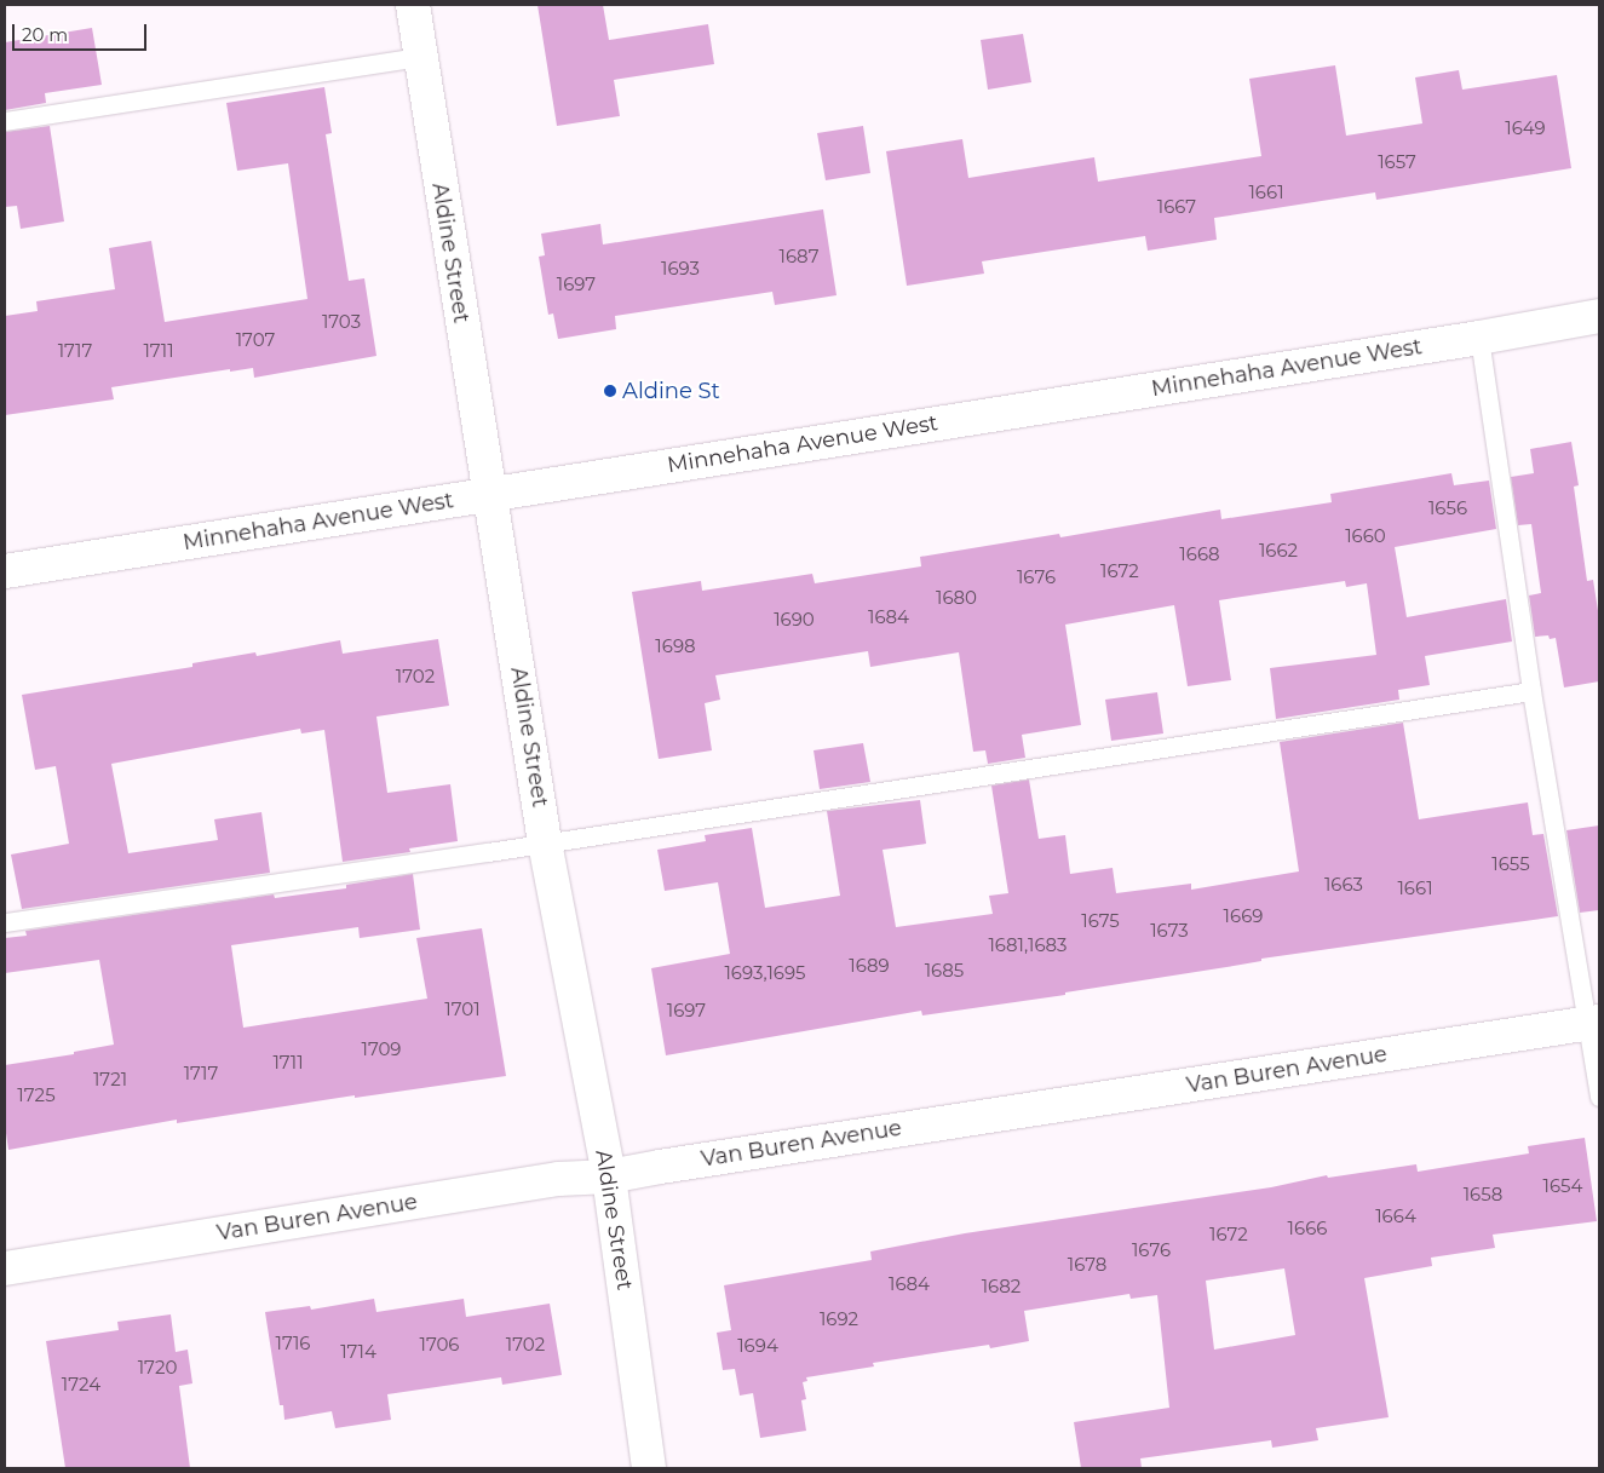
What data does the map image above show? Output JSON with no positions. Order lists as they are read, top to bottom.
{
  "streets": {
    "street": ["Aldine Street", "Minnehaha Avenue West", "Van Buren Avenue"]
  },
  "crossings": [
    ["Aldine Street", "Minnehaha Avenue West"],
    ["Aldine Street", "Van Buren Avenue"]
  ],
  "places": ["Aldine St"],
  "house_numbers": [
    "1649",
    "1657",
    "1661",
    "1667",
    "1687",
    "1693",
    "1697",
    "1703",
    "1707",
    "1717",
    "1711",
    "1656",
    "1660",
    "1662",
    "1668",
    "1672",
    "1676",
    "1680",
    "1684",
    "1690",
    "1698",
    "1702",
    "1655",
    "1663",
    "1661",
    "1669",
    "1675",
    "1673",
    "1681,1683",
    "1689",
    "1685",
    "1693,1695",
    "1701",
    "1697",
    "1709",
    "1711",
    "1717",
    "1721",
    "1725",
    "1654",
    "1658",
    "1664",
    "1666",
    "1672",
    "1676",
    "1678",
    "1684",
    "1682",
    "1692",
    "1716",
    "1706",
    "1702",
    "1694",
    "1714",
    "1720",
    "1724"
  ],
  "scale_bar": "20 m"
}
